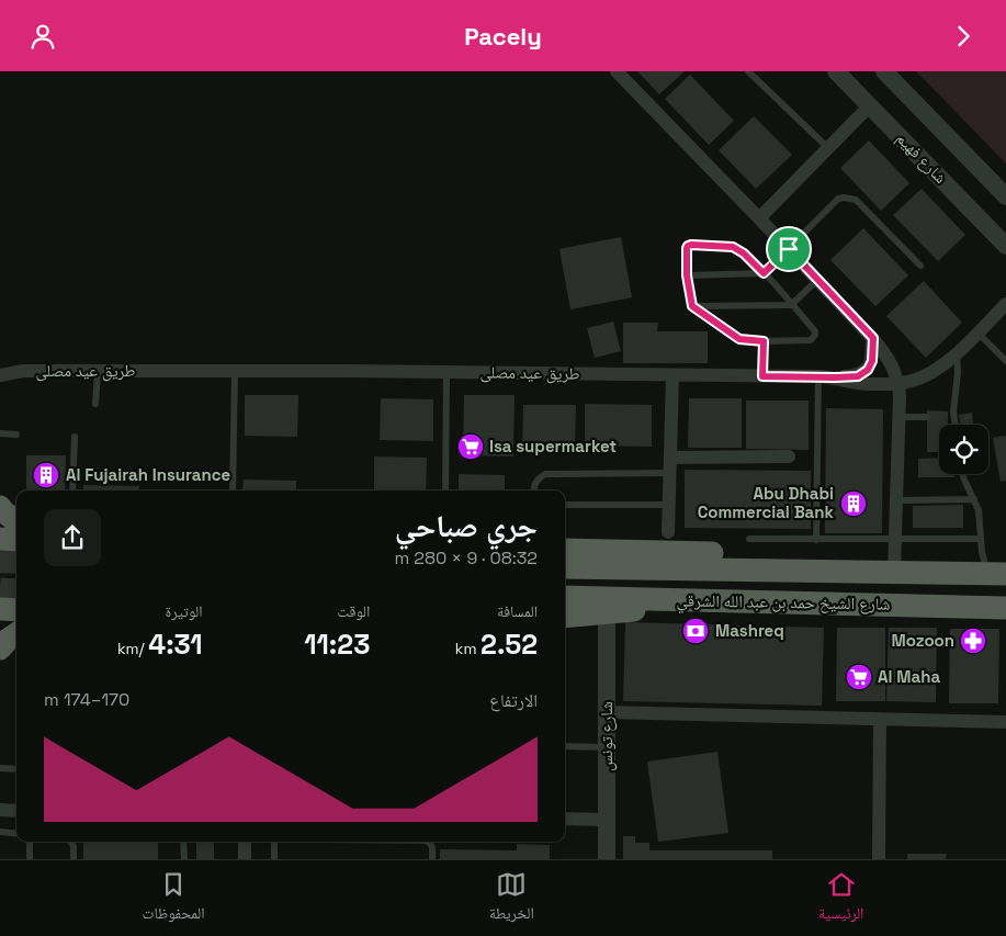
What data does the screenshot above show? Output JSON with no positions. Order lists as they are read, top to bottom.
{
  "streets": {
    "highway": ["شارع الشيخ حمد بن عبد الله الشرقي"],
    "street": ["شارع فهيم", "طريق عيد مصلى", "شارع تونس"]
  },
  "places": {
    "supermarket": ["Isa supermarket", "Al Maha"],
    "building": ["Al Fujairah Insurance", "Abu Dhabi Commercial Bank"],
    "bank": ["Mashreq"],
    "pharmacy": ["Mozoon"]
  },
  "page": {
    "header": "Pacely",
    "heading": ["جري صباحي", "08:32 · 9 × 280 m"],
    "stats": [
      ["المسافة", "2.52 km"],
      ["الوقت", "11:23"],
      ["الوتيرة", "4:31 /km"]
    ],
    "chart": ["الارتفاع", "170–174 m"],
    "tabs": ["الرئيسية", "الخريطة", "المحفوظات"]
  }
}
